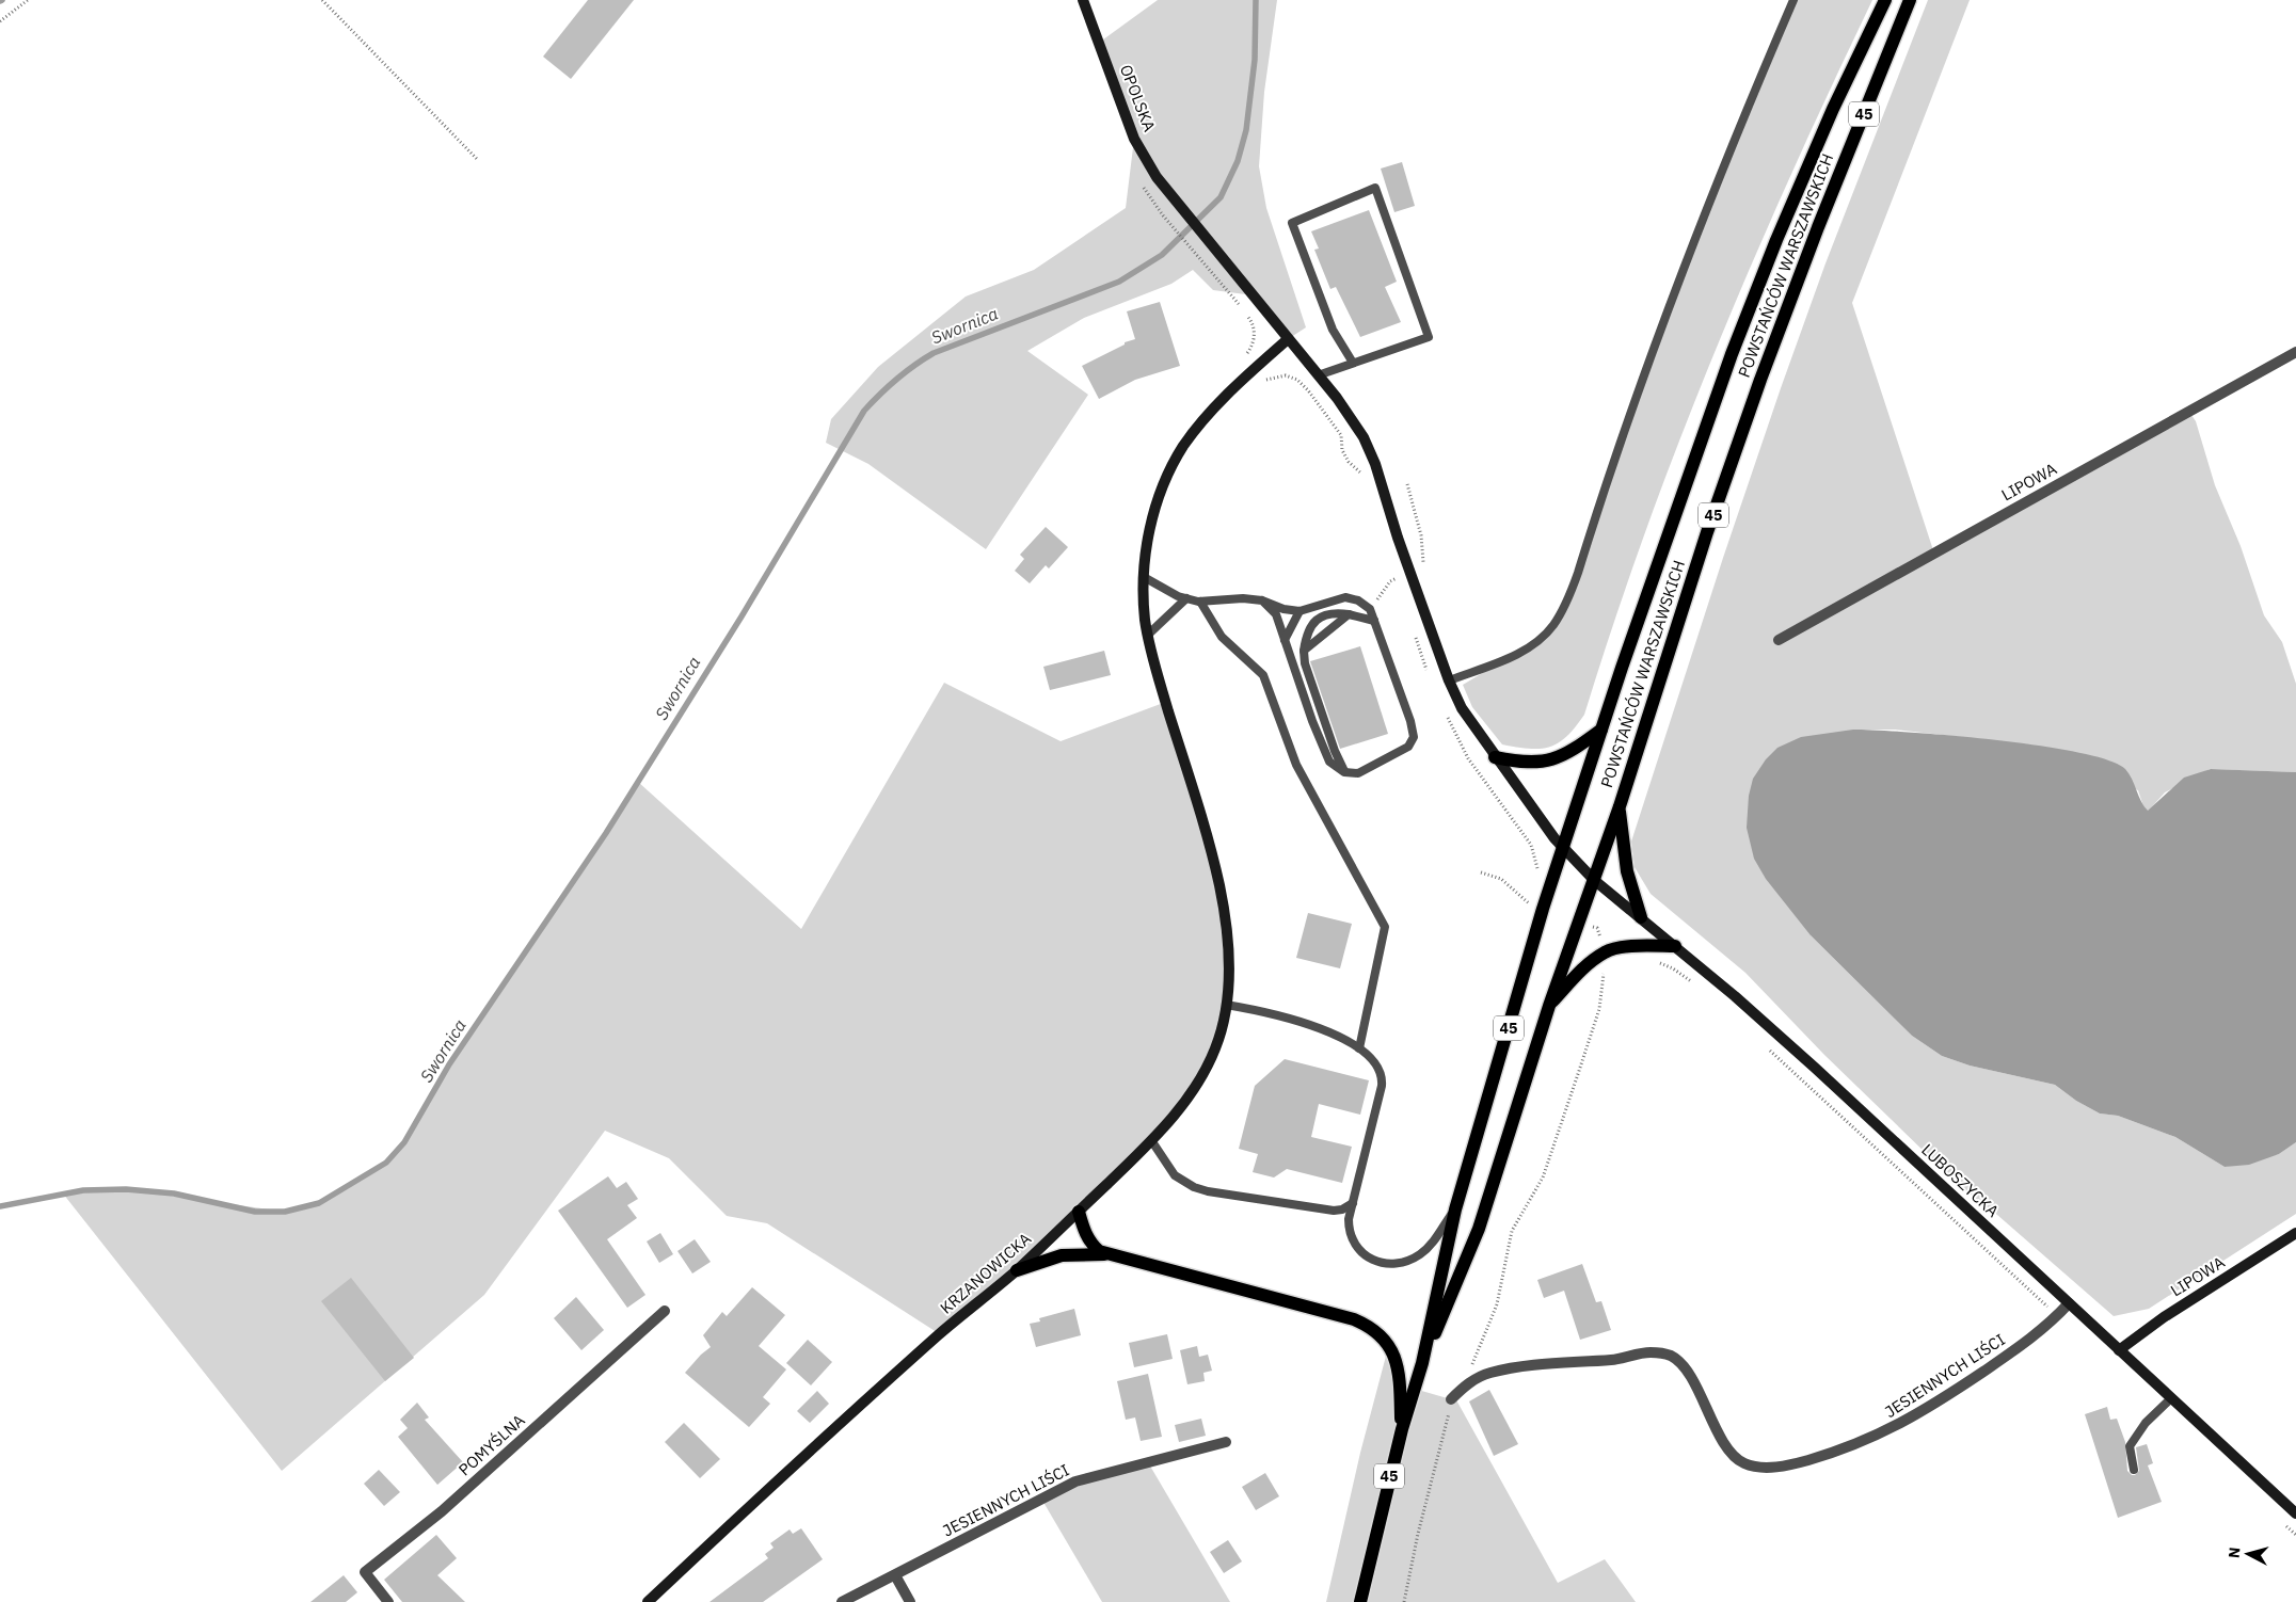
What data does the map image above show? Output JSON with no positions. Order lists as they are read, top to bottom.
{
  "streets": {
    "main road": ["45", "POWSTAŃCÓW WARSZAWSKICH"],
    "street": [
      "OPOLSKA",
      "LIPOWA",
      "LUBOSZYCKA",
      "KRZANOWICKA",
      "JESIENNYCH LIŚCI",
      "POMYŚLNA"
    ]
  },
  "crossings": [
    ["OPOLSKA", "LUBOSZYCKA"],
    ["OPOLSKA", "KRZANOWICKA"],
    ["POWSTAŃCÓW WARSZAWSKICH", "LUBOSZYCKA"],
    ["LIPOWA", "LUBOSZYCKA"],
    ["LUBOSZYCKA", "JESIENNYCH LIŚCI"]
  ],
  "water": ["Swornica"],
  "north": "left"
}
